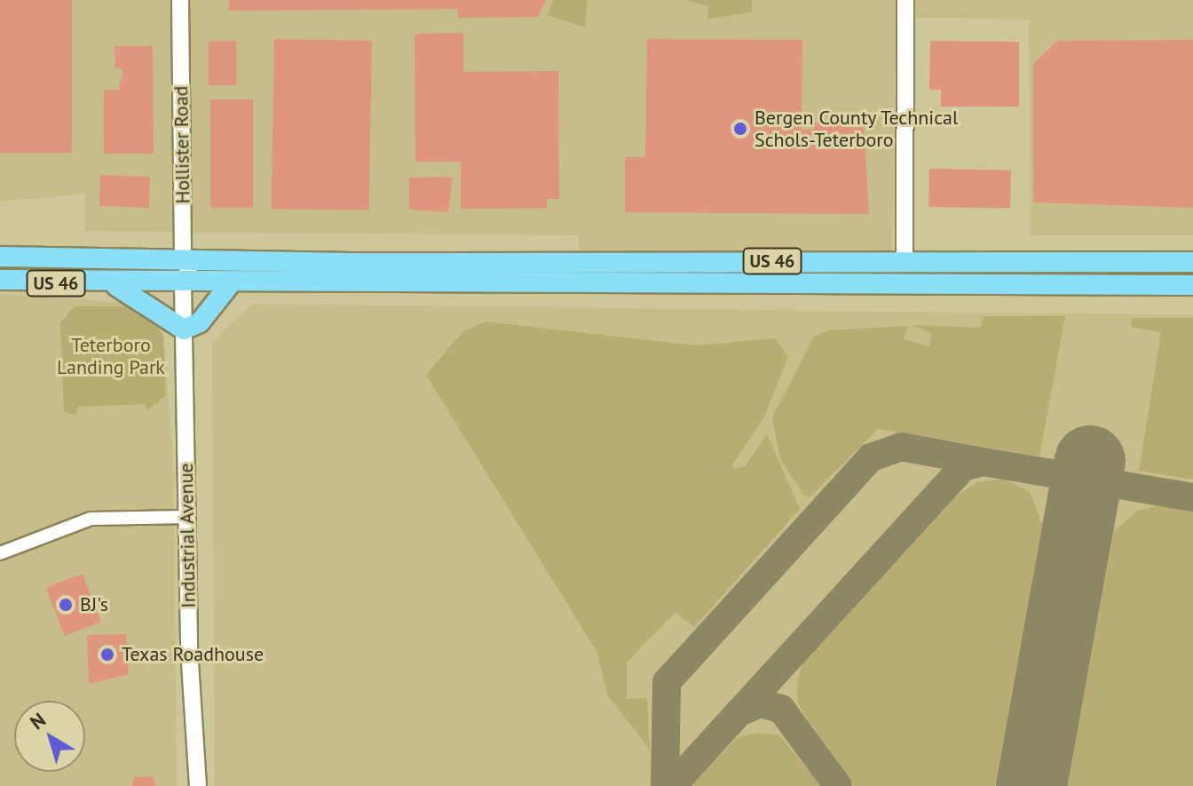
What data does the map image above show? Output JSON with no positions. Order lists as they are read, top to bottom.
{
  "streets": {
    "highway": ["US 46"],
    "street": ["Hollister Road", "Industrial Avenue"]
  },
  "crossings": [
    ["Hollister Road", "US 46"],
    ["Hollister Road", "Industrial Avenue"],
    ["US 46", "Industrial Avenue"]
  ],
  "parks": ["Teterboro Landing Park"],
  "places": ["Bergen County Technical Schols-Teterboro", "BJ's", "Texas Roadhouse"],
  "north": "top left"
}
